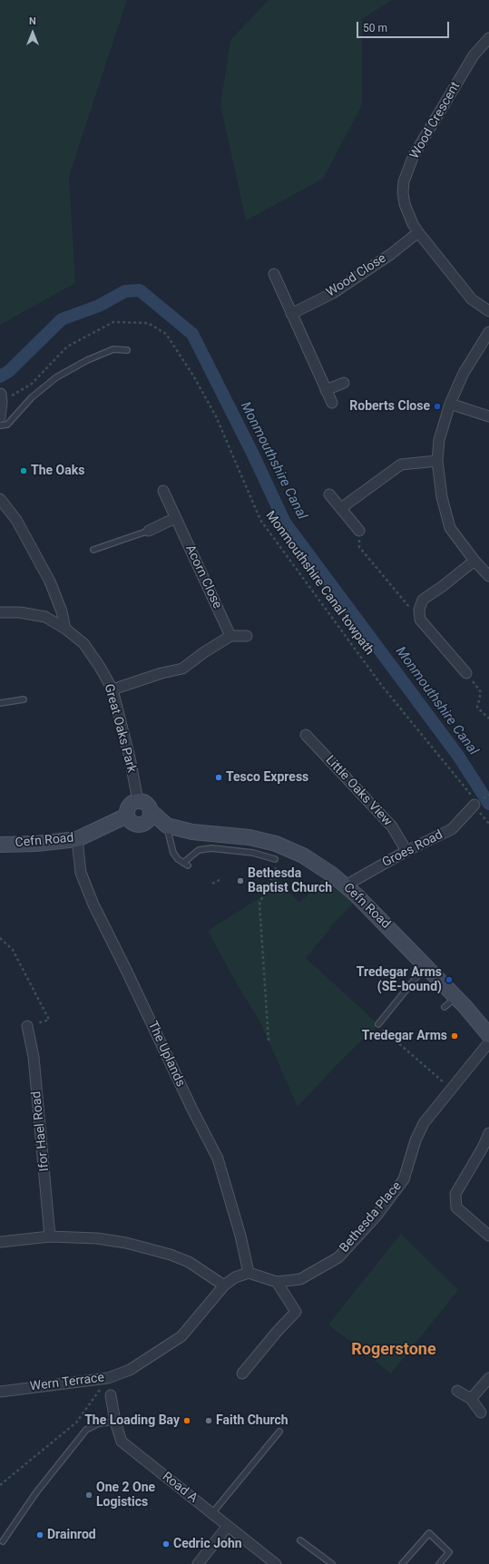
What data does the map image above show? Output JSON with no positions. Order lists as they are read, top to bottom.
{
  "streets": {
    "main road": ["Cefn Road"],
    "street": [
      "Wood Crescent",
      "Wood Close",
      "Acorn Close",
      "Great Oaks Park",
      "Little Oaks View",
      "Groes Road",
      "The Uplands",
      "Ifor Hael Road",
      "Bethesda Place",
      "Wern Terrace",
      "Road A"
    ],
    "path": ["Monmouthshire Canal towpath"]
  },
  "crossings": [
    ["Wood Crescent", "Wood Close"],
    ["Monmouthshire Canal towpath", "Groes Road"],
    ["Great Oaks Park", "Cefn Road"],
    ["Little Oaks View", "Groes Road"],
    ["Cefn Road", "Groes Road"],
    ["Cefn Road", "The Uplands"],
    ["The Uplands", "Bethesda Place"],
    ["The Uplands", "Wern Terrace"],
    ["Bethesda Place", "Wern Terrace"]
  ],
  "districts": ["Rogerstone"],
  "water": ["Monmouthshire Canal"],
  "places": [
    "Roberts Close",
    "The Oaks",
    "Tesco Express",
    "Bethesda Baptist Church",
    "Tredegar Arms (SE-bound)",
    "Tredegar Arms",
    "The Loading Bay",
    "Faith Church",
    "One 2 One Logistics",
    "Drainrod",
    "Cedric John"
  ],
  "scale_bar": "50 m",
  "north": "top"
}
